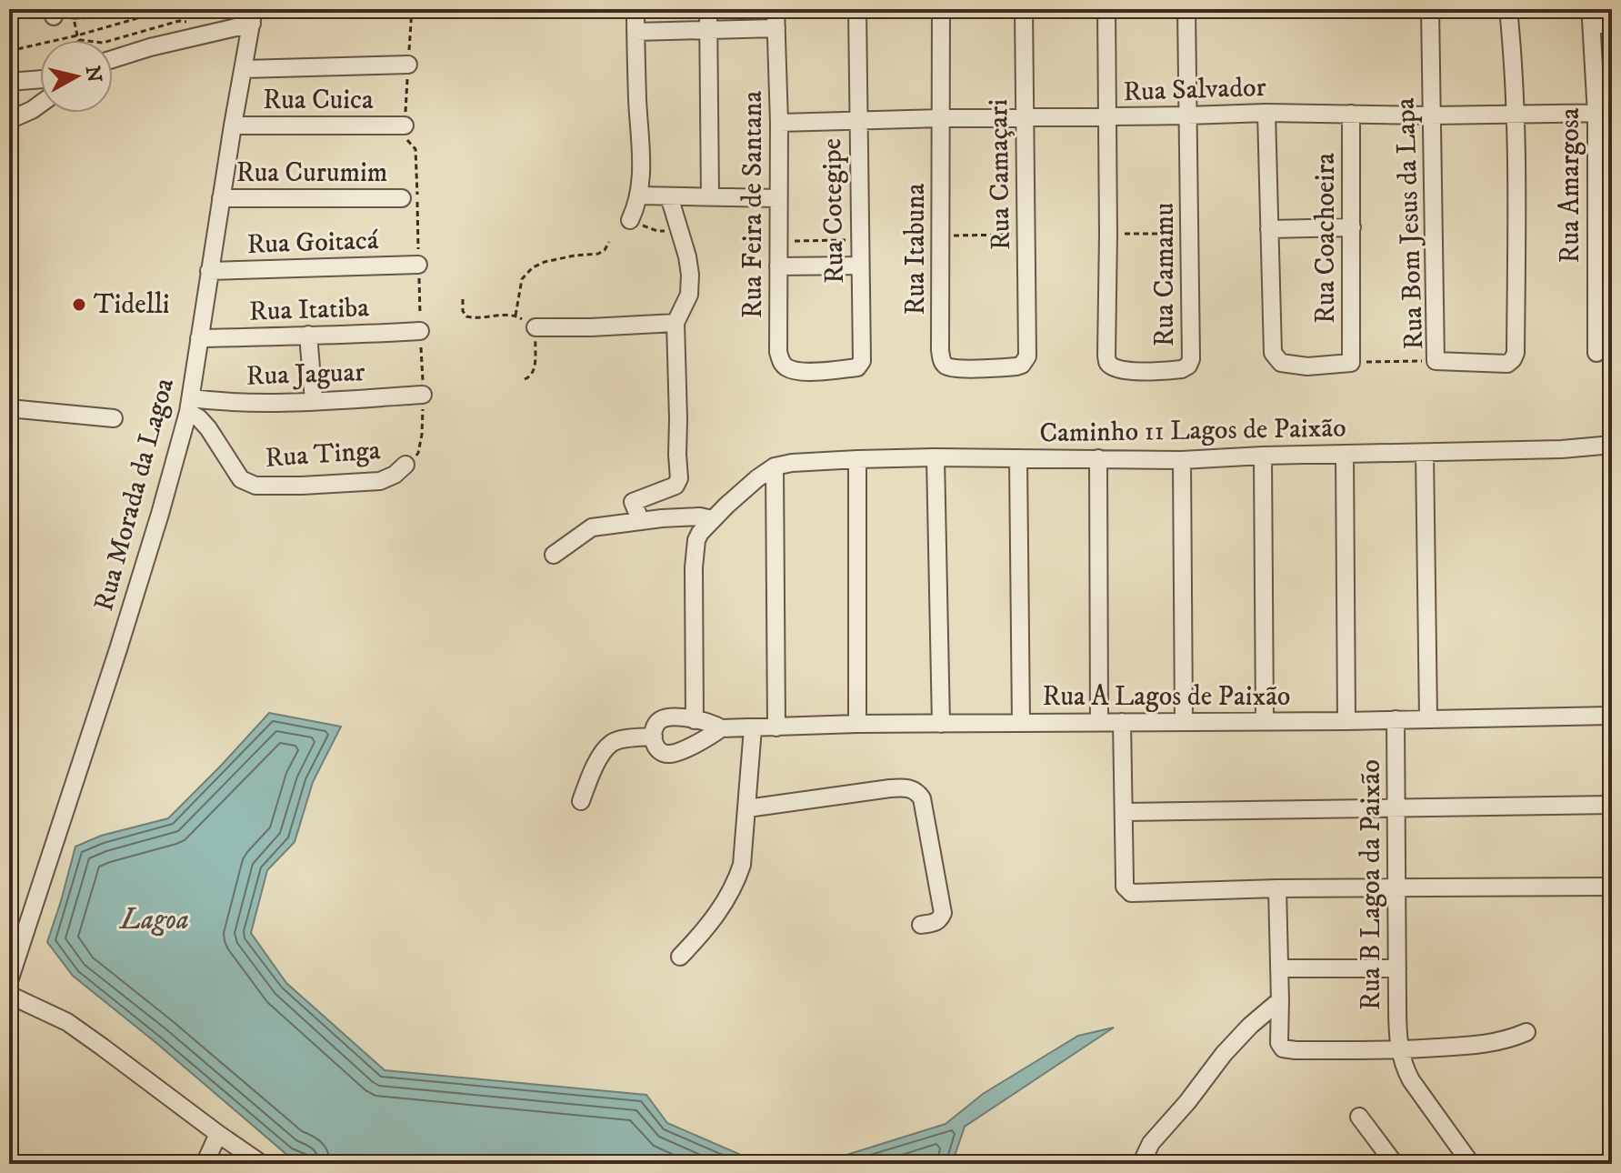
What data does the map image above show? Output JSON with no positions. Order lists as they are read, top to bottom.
{
  "streets": {
    "street": [
      "Rua Salvador",
      "Rua Cuica",
      "Rua Curumim",
      "Rua Camaçari",
      "Rua Amargosa",
      "Rua Feira de Santana",
      "Rua Cotegipe",
      "Rua Bom Jesus da Lapa",
      "Rua Coachoeira",
      "Rua Goitacá",
      "Rua Itabuna",
      "Rua Camamu",
      "Rua Itatiba",
      "Rua Jaguar",
      "Caminho 11 Lagos de Paixão",
      "Rua Tinga",
      "Rua Morada da Lagoa",
      "Rua A Lagos de Paixão",
      "Rua B Lagoa da Paixão"
    ]
  },
  "crossings": [
    ["Rua Salvador", "Rua Camaçari"],
    ["Rua Salvador", "Rua Amargosa"],
    ["Rua Salvador", "Rua Feira de Santana"],
    ["Rua Salvador", "Rua Cotegipe"],
    ["Rua Salvador", "Rua Bom Jesus da Lapa"],
    ["Rua Salvador", "Rua Coachoeira"],
    ["Rua Salvador", "Rua Itabuna"],
    ["Rua Salvador", "Rua Camamu"],
    ["Rua Cuica", "Rua Morada da Lagoa"],
    ["Rua Curumim", "Rua Morada da Lagoa"],
    ["Rua Camaçari", "Rua Itabuna"],
    ["Rua Feira de Santana", "Rua Cotegipe"],
    ["Rua Goitacá", "Rua Morada da Lagoa"],
    ["Rua Itatiba", "Rua Morada da Lagoa"],
    ["Rua Jaguar", "Rua Tinga"],
    ["Rua Jaguar", "Rua Morada da Lagoa"],
    ["Rua Tinga", "Rua Morada da Lagoa"],
    ["Rua A Lagos de Paixão", "Rua B Lagoa da Paixão"]
  ],
  "water": ["Lagoa"],
  "places": ["Tidelli"],
  "north": "right"
}
